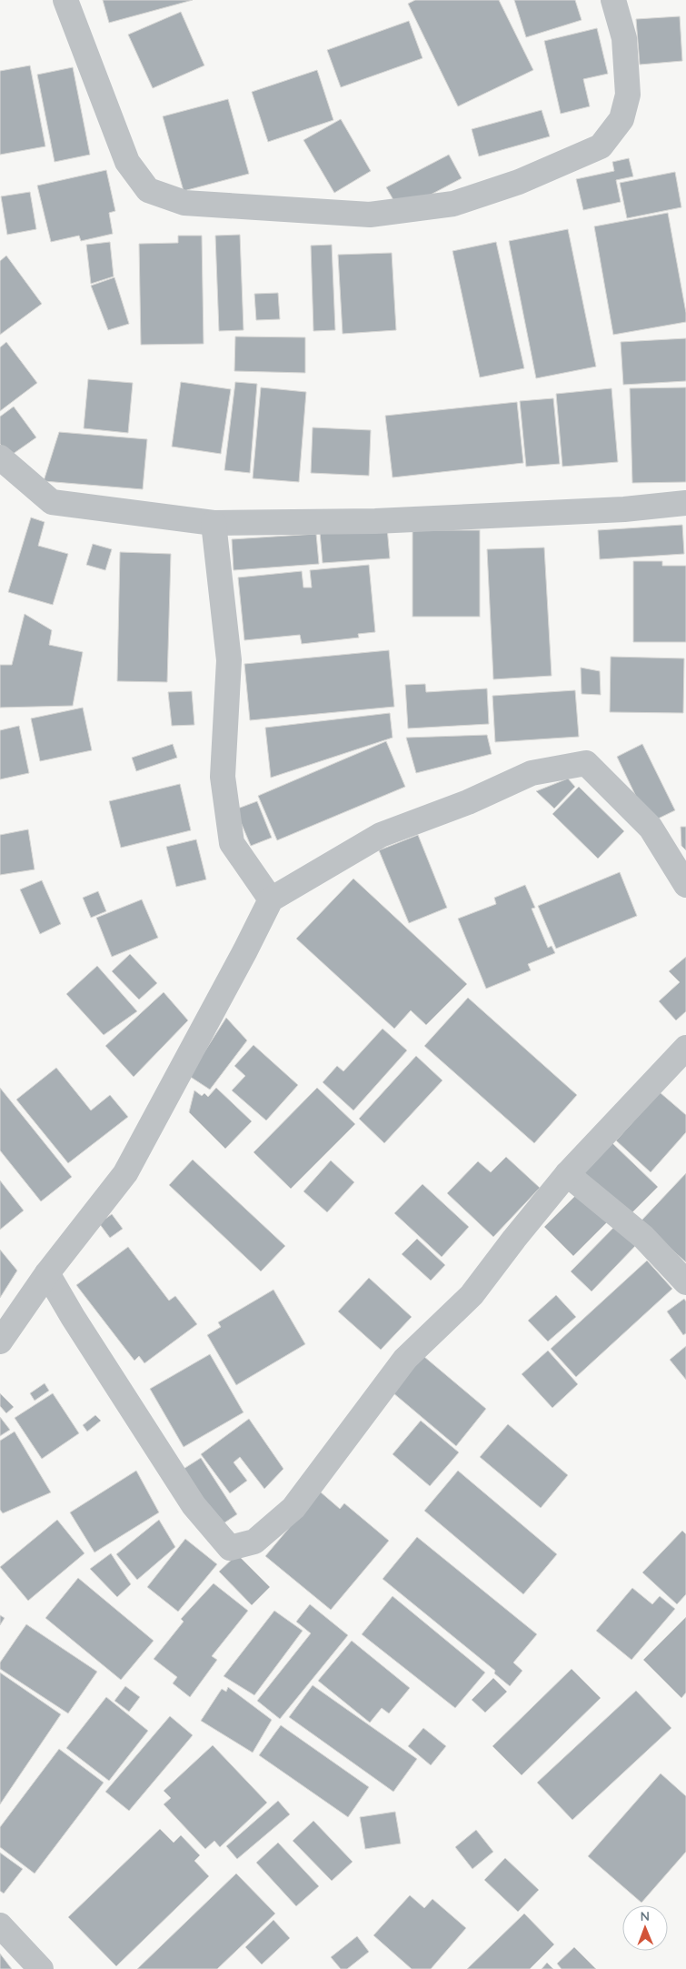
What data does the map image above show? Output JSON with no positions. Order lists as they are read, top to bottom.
{
  "north": "top"
}
